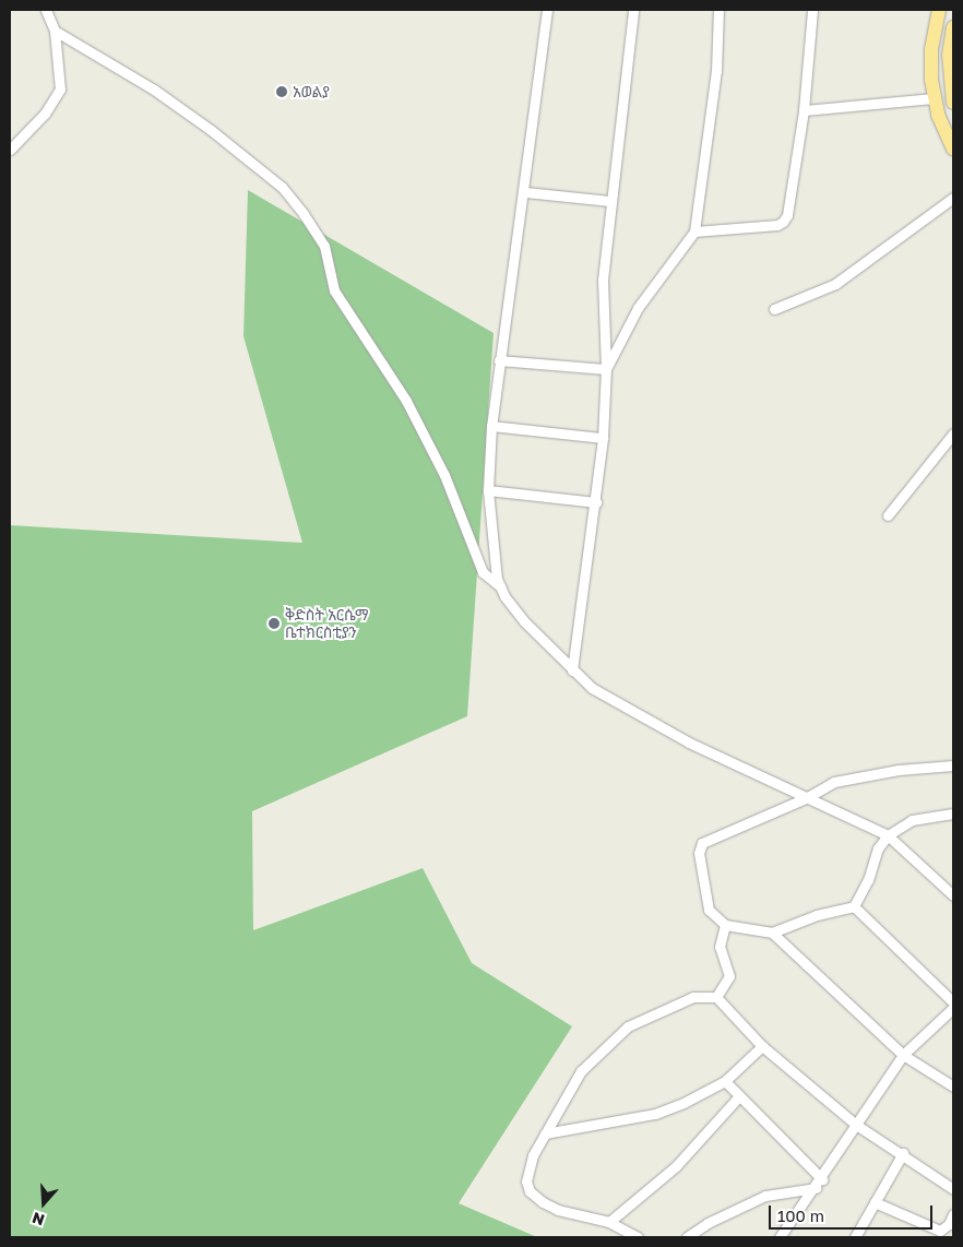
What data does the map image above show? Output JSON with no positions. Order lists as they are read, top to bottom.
{
  "places": ["አወልያ", "ቅድስት አርሴማ ቤተክርስቲያን"],
  "scale_bar": "100 m",
  "north": "bottom"
}
